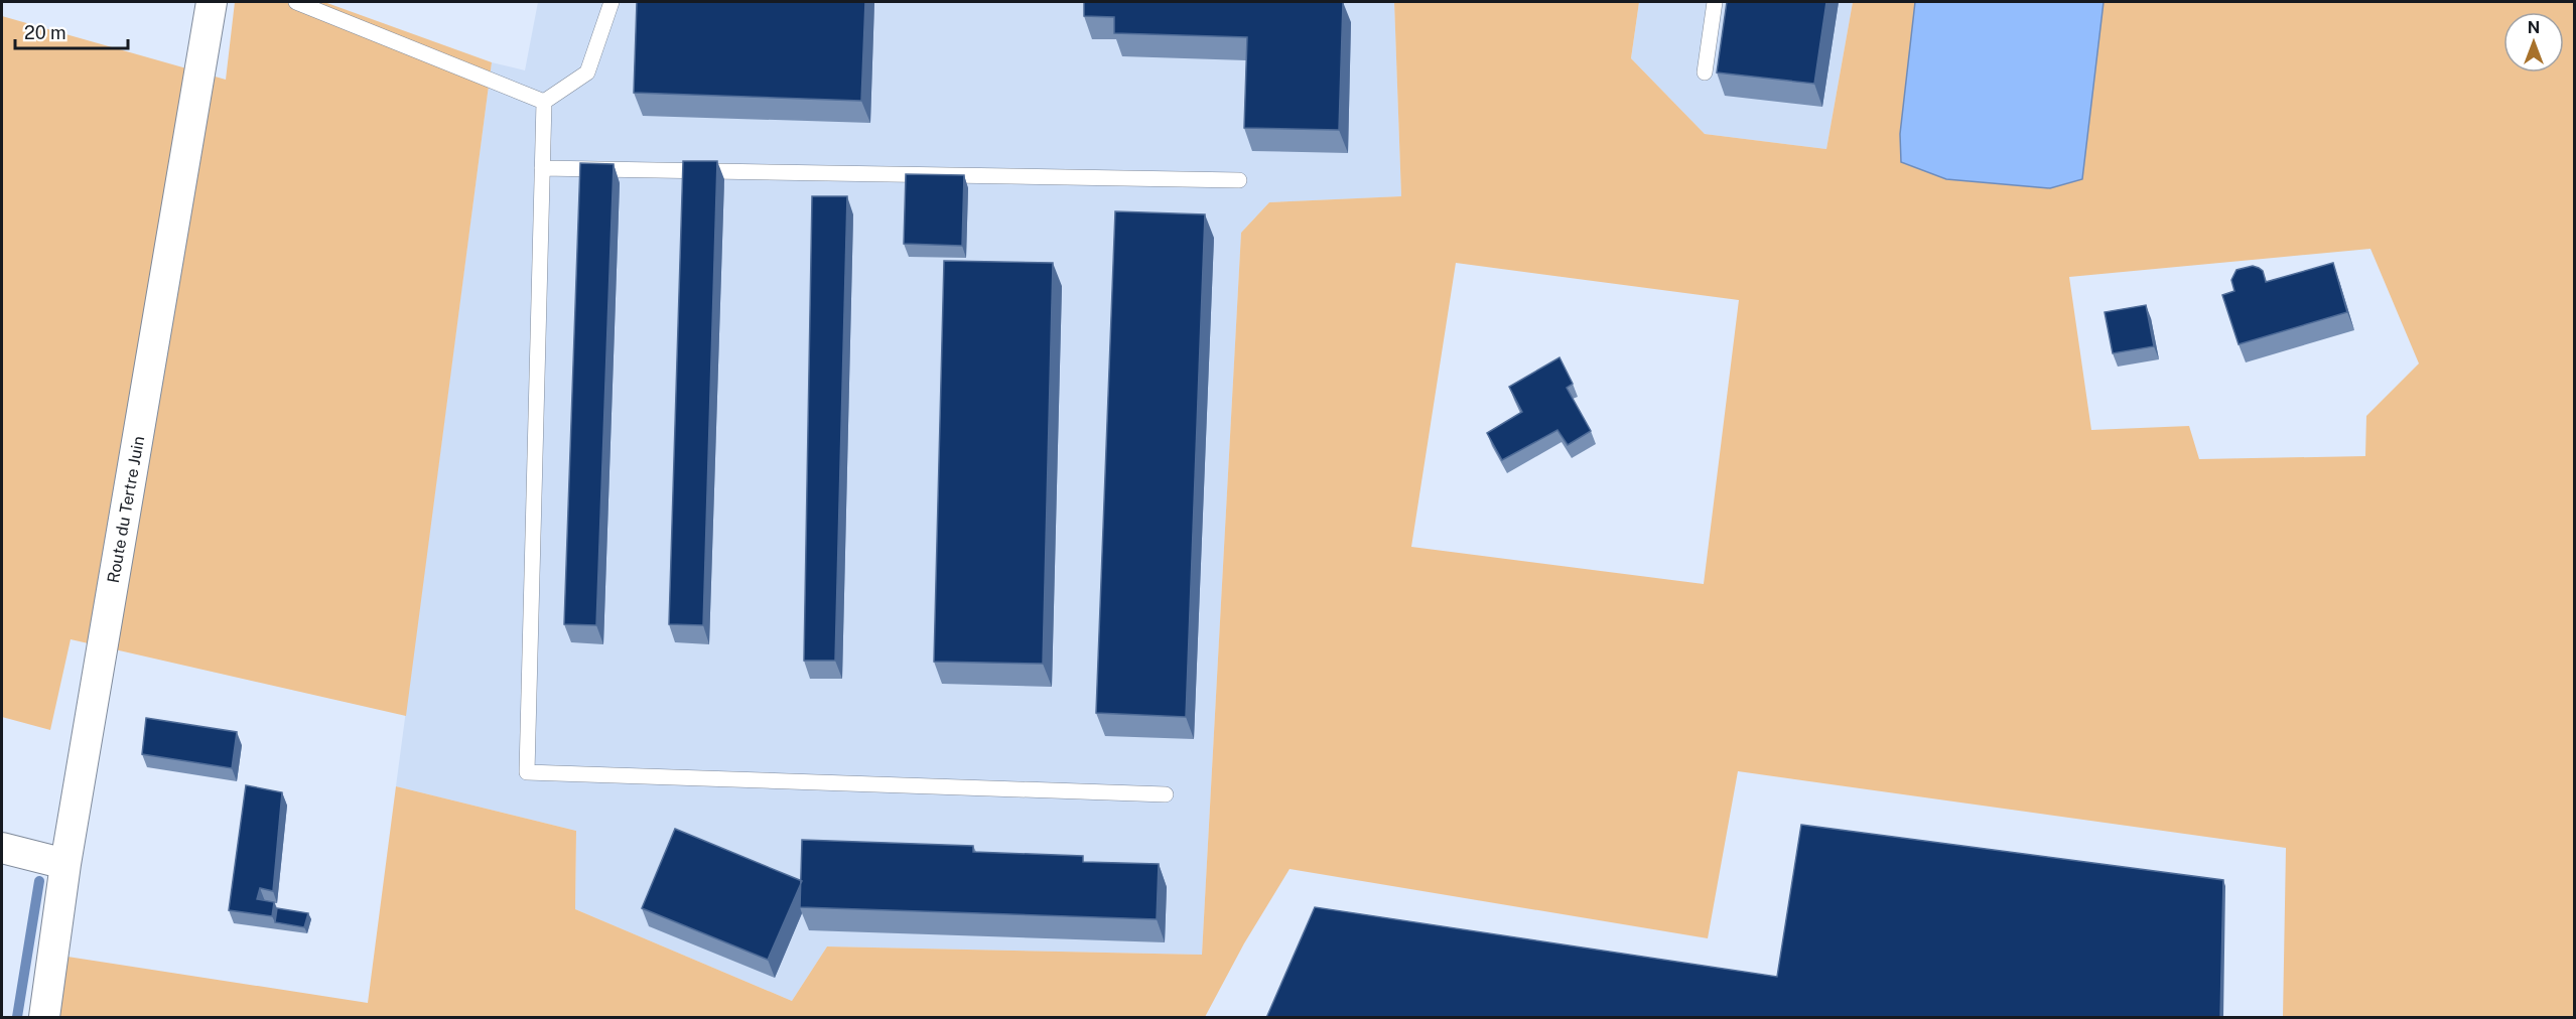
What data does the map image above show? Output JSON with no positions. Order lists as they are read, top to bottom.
{
  "streets": {
    "street": ["Route du Tertre Juin"]
  },
  "scale_bar": "20 m",
  "north": "top"
}
